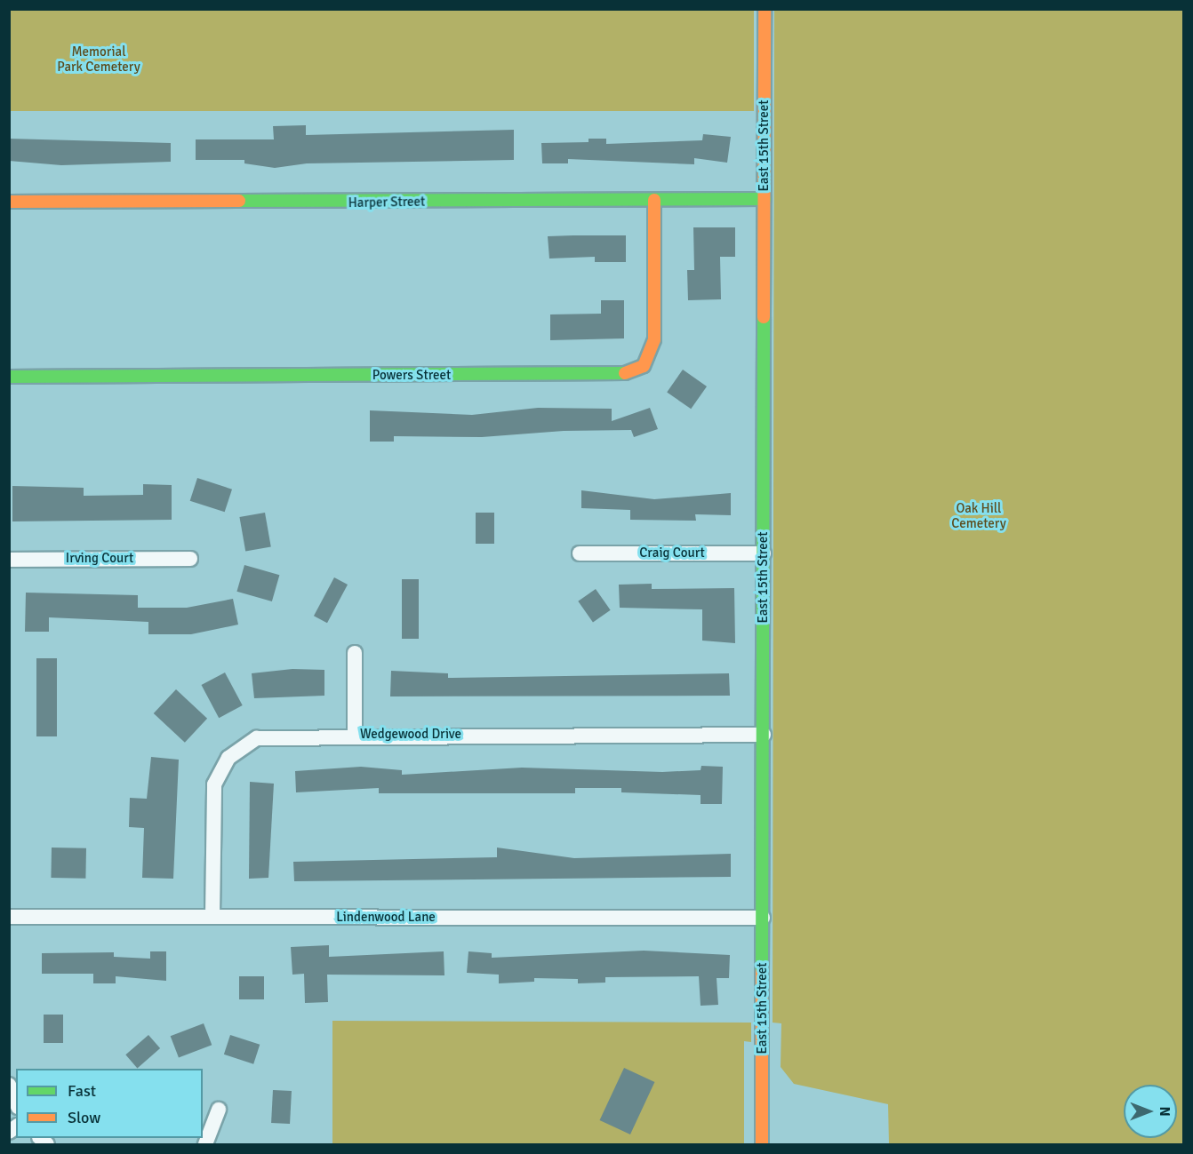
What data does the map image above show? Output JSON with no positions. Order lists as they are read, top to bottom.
{
  "streets": {
    "street": [
      "East 15th Street",
      "Harper Street",
      "Powers Street",
      "Craig Court",
      "Irving Court",
      "Wedgewood Drive",
      "Lindenwood Lane"
    ]
  },
  "crossings": [
    ["East 15th Street", "Harper Street"],
    ["East 15th Street", "Craig Court"],
    ["East 15th Street", "Wedgewood Drive"],
    ["East 15th Street", "Lindenwood Lane"],
    ["Harper Street", "Powers Street"],
    ["Wedgewood Drive", "Lindenwood Lane"]
  ],
  "parks": ["Memorial Park Cemetery", "Oak Hill Cemetery"],
  "legend": ["Fast", "Slow"],
  "north": "right"
}
